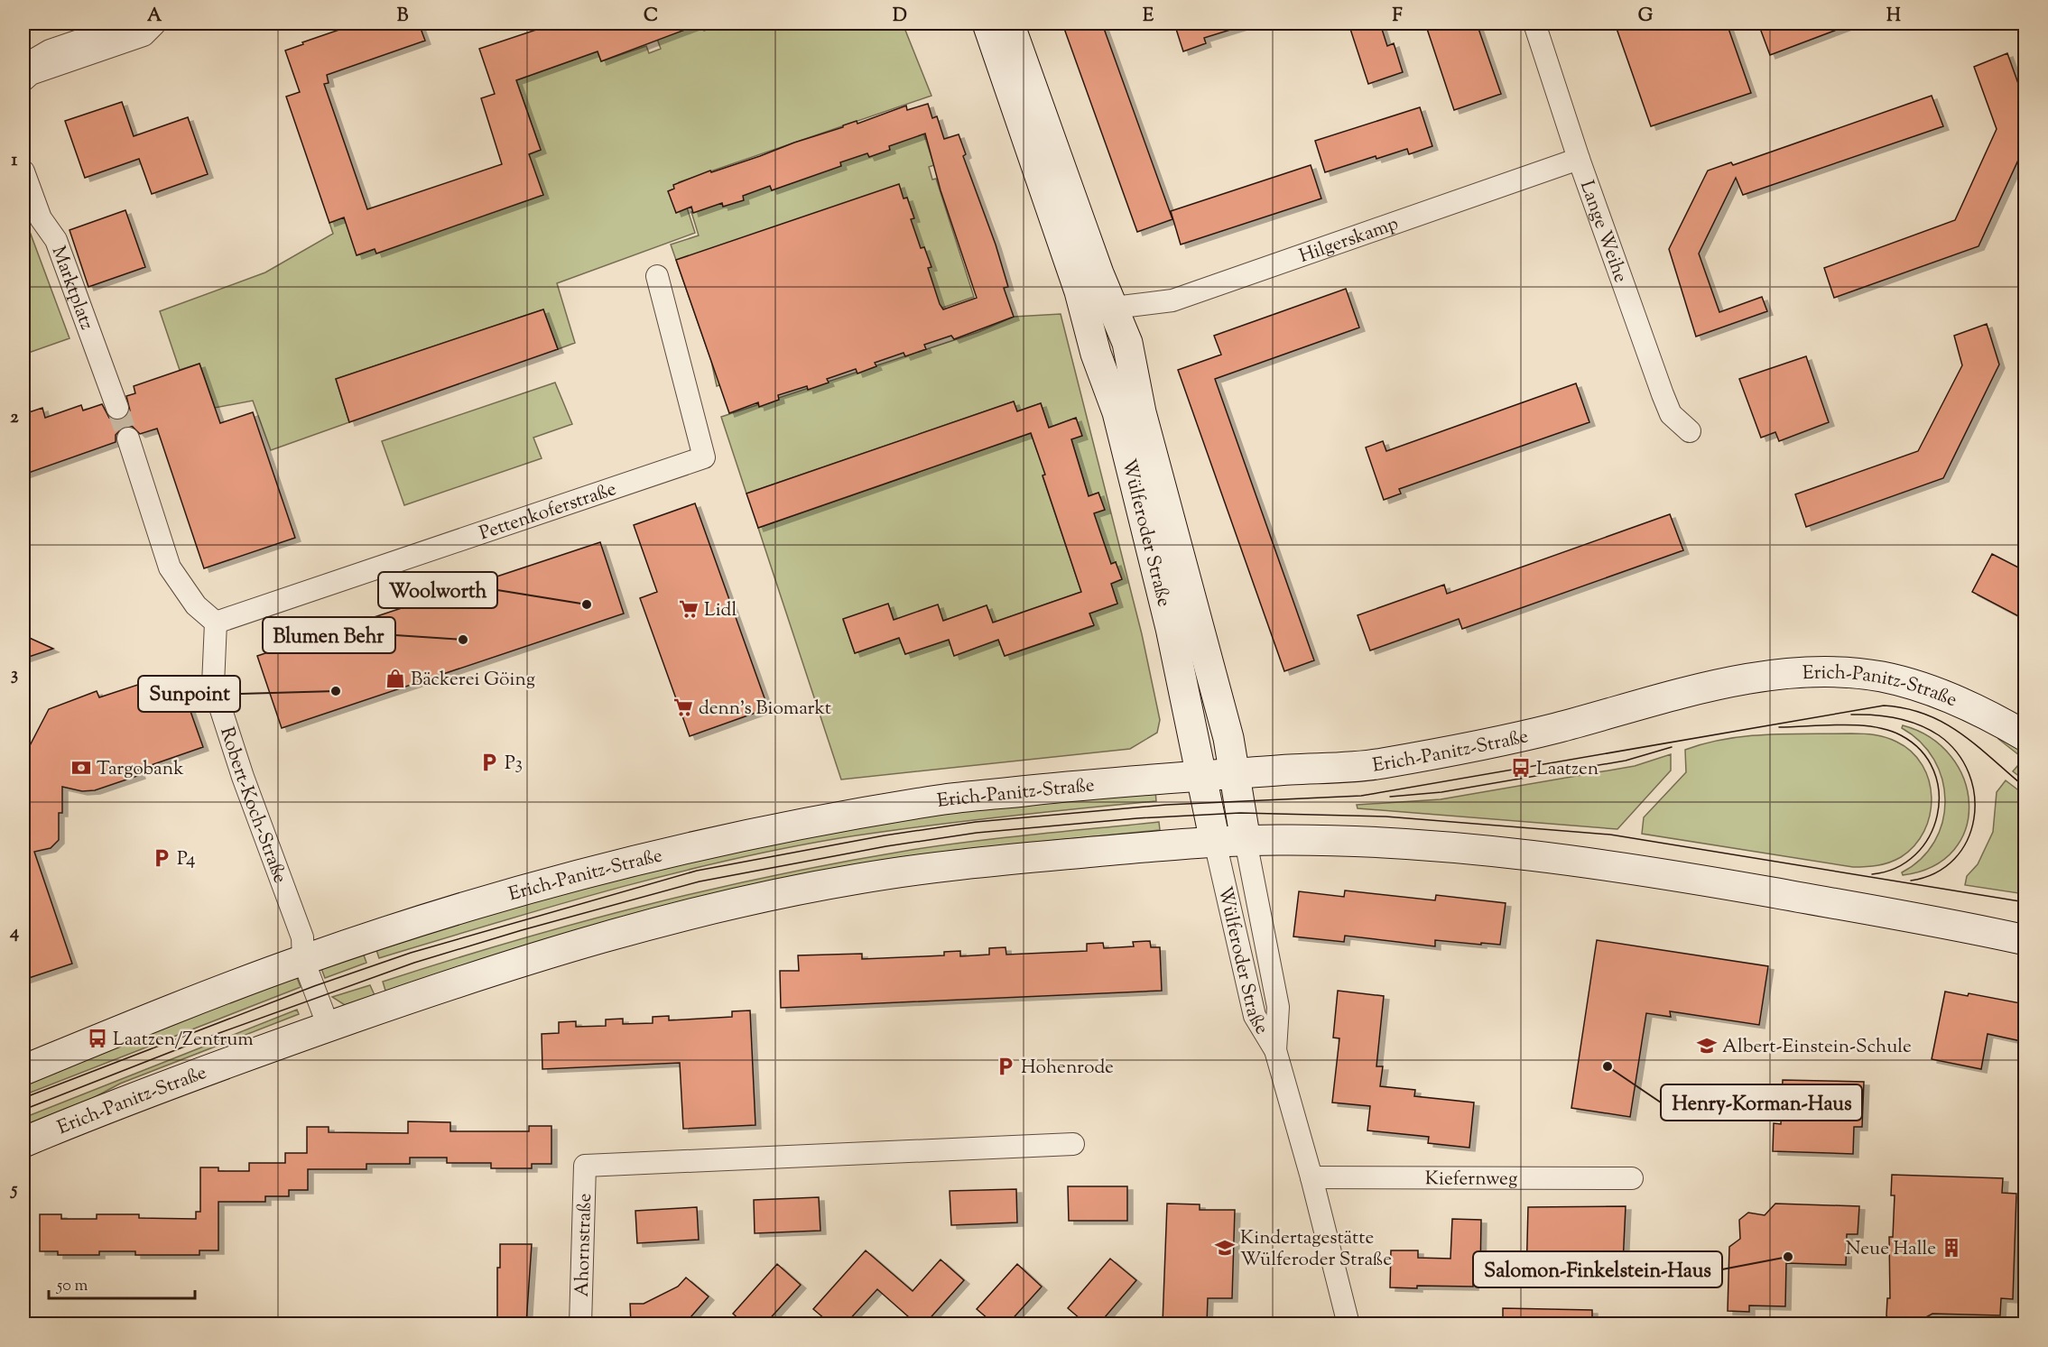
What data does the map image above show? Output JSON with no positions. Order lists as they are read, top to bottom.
{
  "streets": {
    "main road": ["Wülferoder Straße", "Erich-Panitz-Straße"],
    "street": [
      "Lange Weihe",
      "Hilgerskamp",
      "Marktplatz",
      "Pettenkoferstraße",
      "Robert-Koch-Straße",
      "Kiefernweg",
      "Ahornstraße"
    ]
  },
  "crossings": [
    ["Lange Weihe", "Hilgerskamp"],
    ["Hilgerskamp", "Wülferoder Straße"],
    ["Pettenkoferstraße", "Robert-Koch-Straße"],
    ["Wülferoder Straße", "Erich-Panitz-Straße"],
    ["Wülferoder Straße", "Kiefernweg"],
    ["Erich-Panitz-Straße", "Robert-Koch-Straße"]
  ],
  "places": {
    "other": [
      "Woolworth",
      "Blumen Behr",
      "Sunpoint",
      "Henry-Korman-Haus",
      "Salomon-Finkelstein-Haus"
    ],
    "supermarket": ["Lidl", "denn's Biomarkt"],
    "shop": ["Bäckerei Göing"],
    "parking": ["P3", "P4", "Hohenrode"],
    "bank": ["Targobank"],
    "bus stop": ["Laatzen", "Laatzen/Zentrum"],
    "school or university": ["Albert-Einstein-Schule", "Kindertagestätte Wülferoder Straße"],
    "building": ["Neue Halle"]
  },
  "scale_bar": "50 m",
  "grid": {
    "columns": [
      "A",
      "B",
      "C",
      "D",
      "E",
      "F",
      "G",
      "H"
    ],
    "rows": [
      "1",
      "2",
      "3",
      "4",
      "5"
    ]
  }
}
